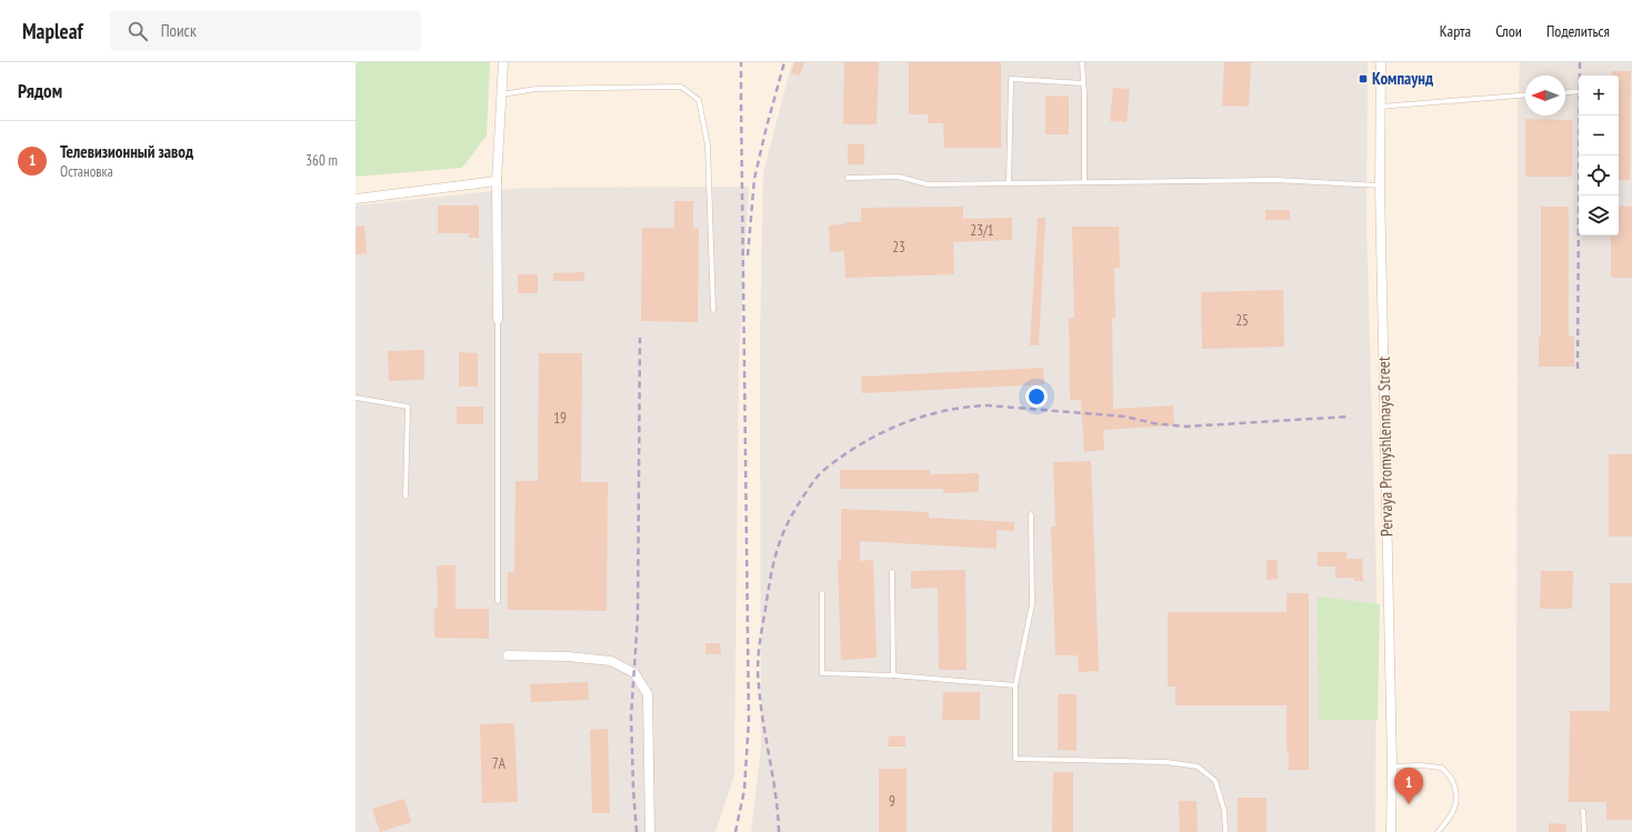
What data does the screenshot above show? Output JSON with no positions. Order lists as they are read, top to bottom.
{
  "streets": {
    "street": ["Pervaya Promyshlennaya Street"]
  },
  "places": {
    "transit": ["Компаунд"]
  },
  "house_numbers": [
    "23/1",
    "23",
    "25",
    "19",
    "7А",
    "9"
  ],
  "north": "left",
  "page": {
    "header": "Mapleaf",
    "search": "Поиск",
    "nav": ["Карта", "Слои", "Поделиться"],
    "heading": "Рядом",
    "map_buttons": ["+", "−"],
    "list": [
      {
        "mark": "1",
        "name": "Телевизионный завод",
        "note": "Остановка",
        "value": "360 m"
      }
    ],
    "pins": "1"
  }
}
